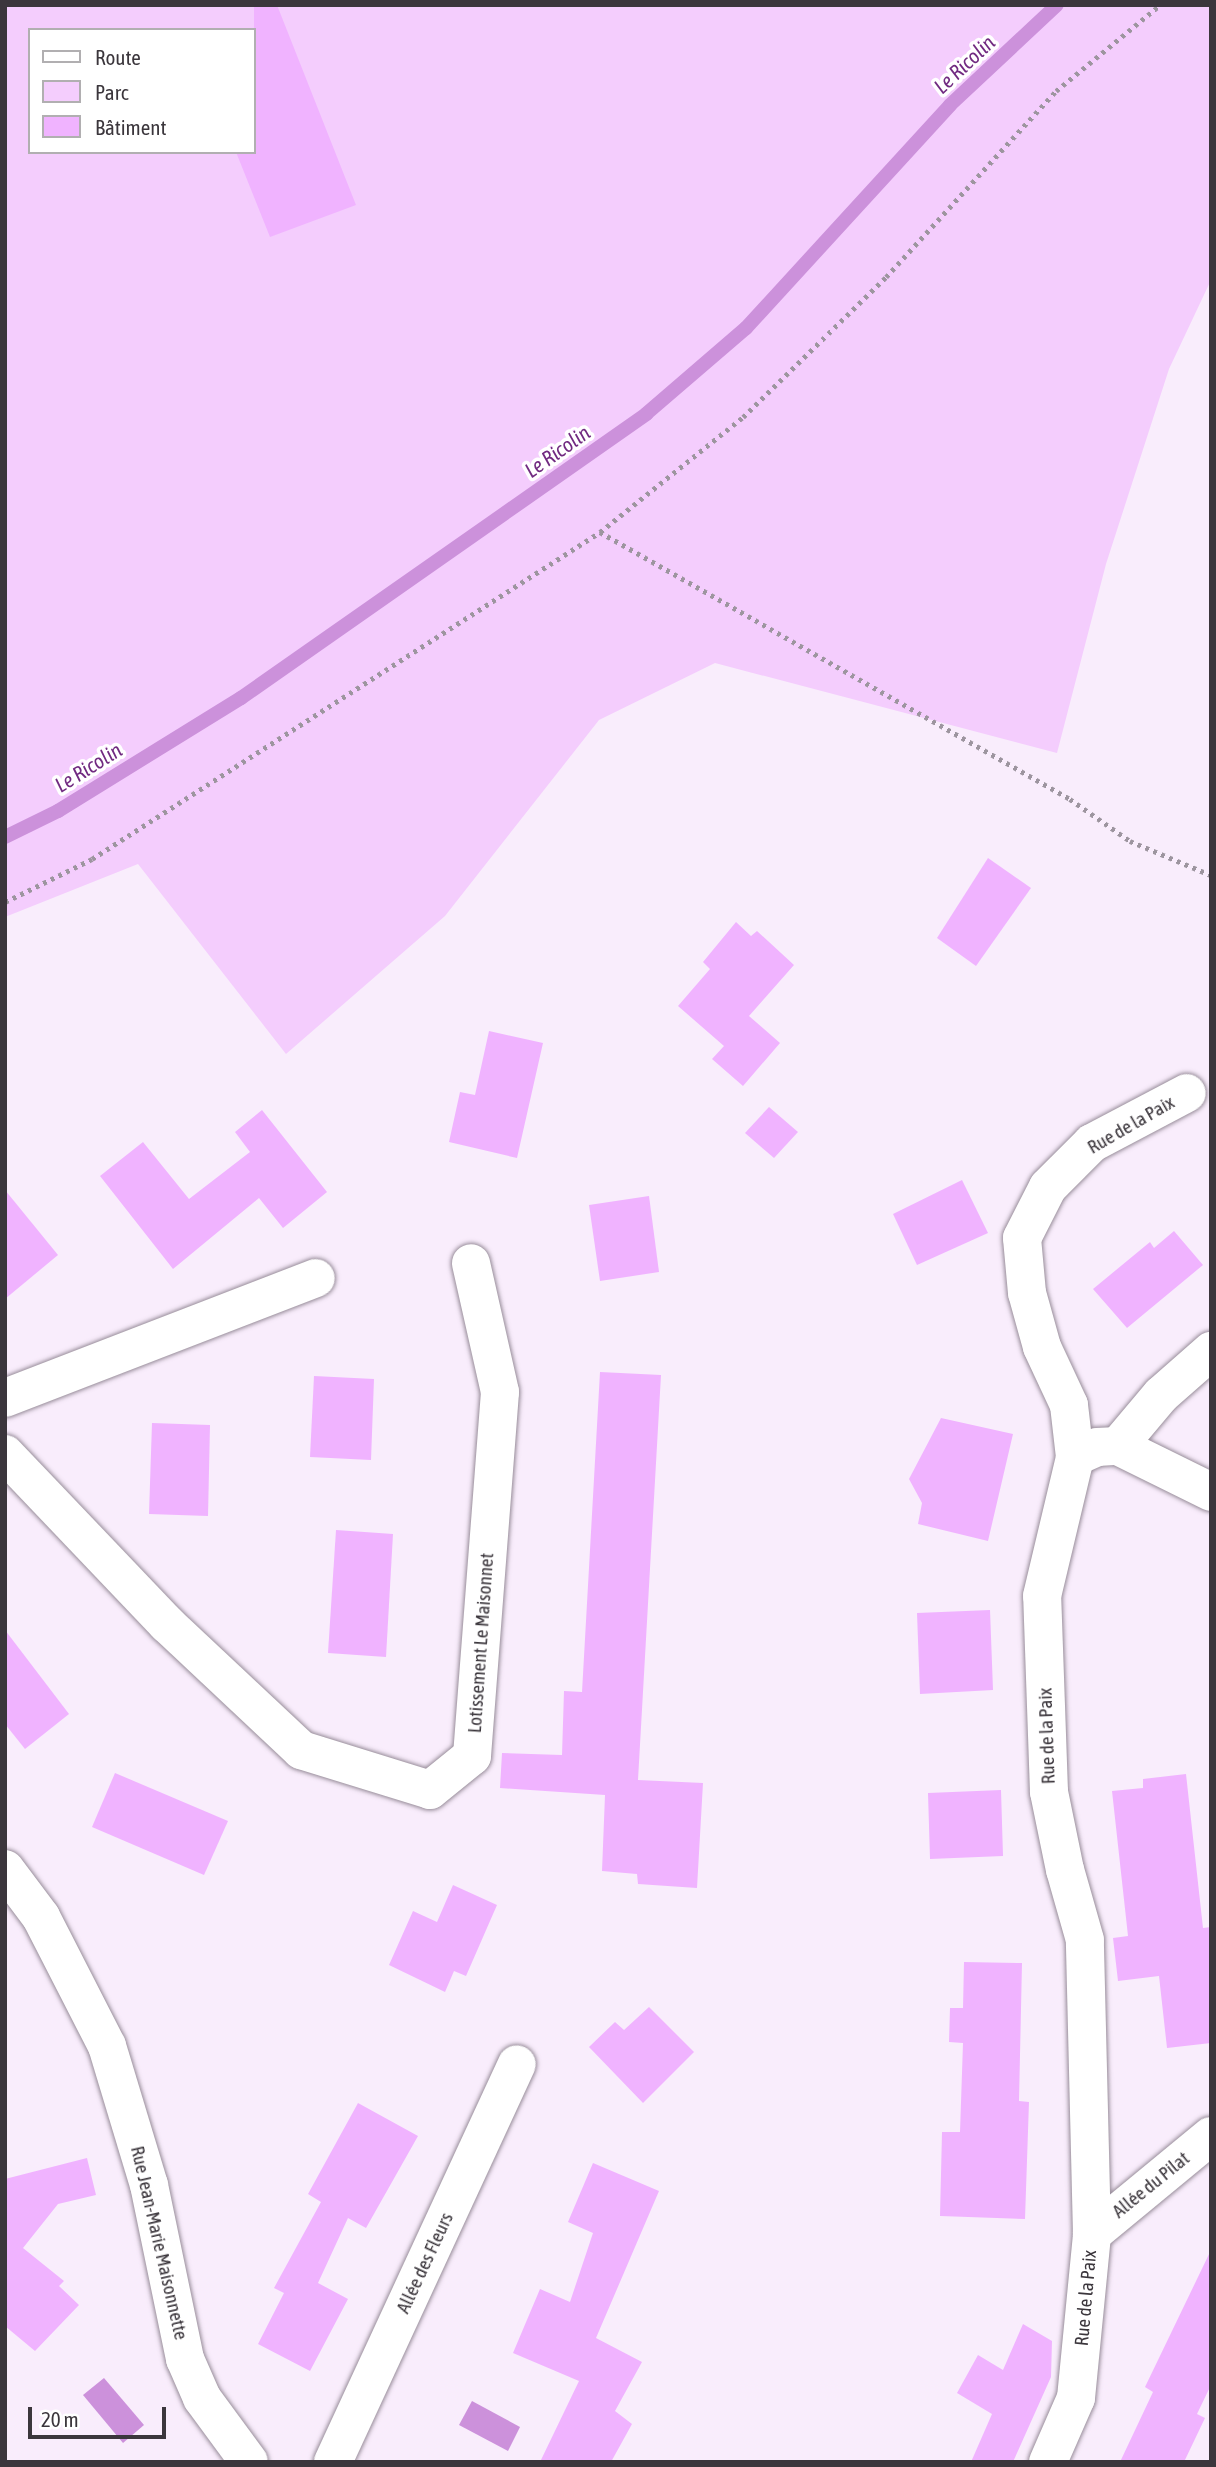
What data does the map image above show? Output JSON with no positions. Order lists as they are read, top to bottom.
{
  "streets": {
    "street": [
      "Rue de la Paix",
      "Lotissement Le Maisonnet",
      "Allée du Pilat",
      "Rue Jean-Marie Maisonnette",
      "Allée des Fleurs"
    ]
  },
  "crossings": [
    ["Rue de la Paix", "Allée du Pilat"]
  ],
  "water": ["Le Ricolin"],
  "legend": ["Route", "Parc", "Bâtiment"],
  "scale_bar": "20 m"
}
